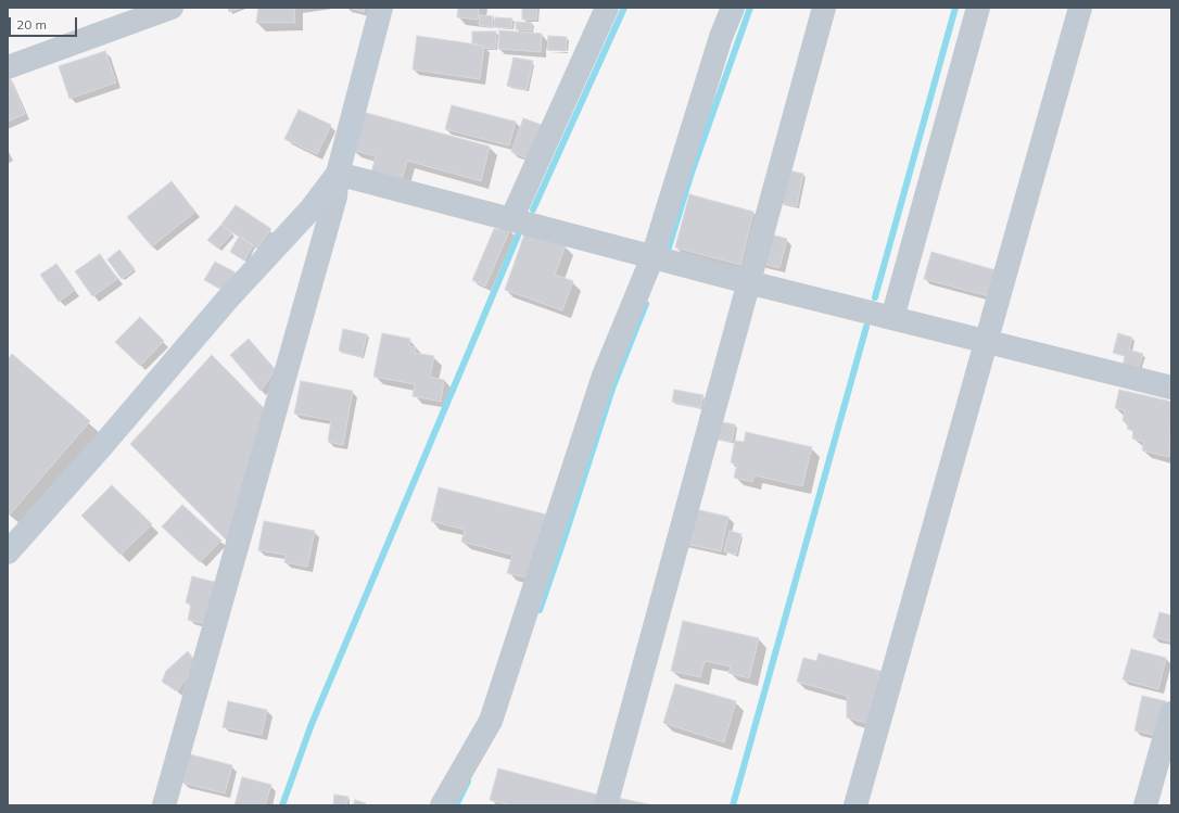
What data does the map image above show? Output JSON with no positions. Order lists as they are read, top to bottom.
{
  "scale_bar": "20 m"
}
